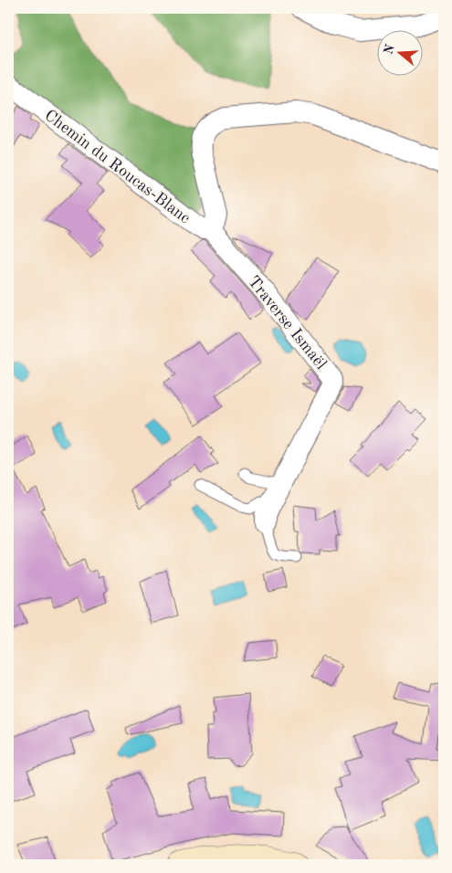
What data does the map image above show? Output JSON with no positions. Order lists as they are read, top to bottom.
{
  "streets": {
    "street": ["Chemin du Roucas-Blanc", "Traverse Ismaël"]
  },
  "crossings": [
    ["Chemin du Roucas-Blanc", "Traverse Ismaël"]
  ],
  "north": "left"
}
